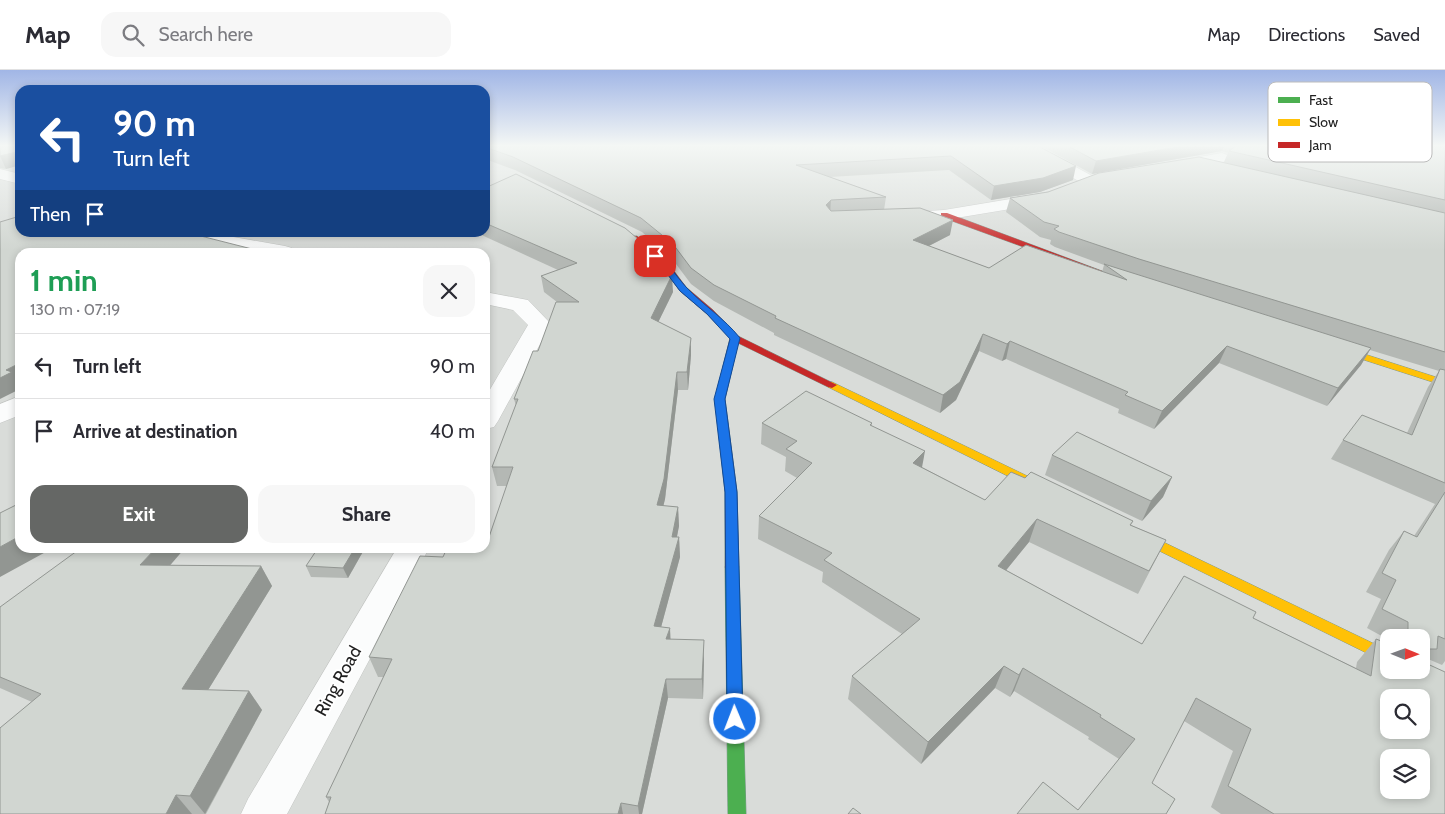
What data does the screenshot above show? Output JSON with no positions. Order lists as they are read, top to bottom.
{
  "streets": {
    "street": ["Ring Road"]
  },
  "legend": ["Fast", "Slow", "Jam"],
  "north": "right",
  "page": {
    "header": "Map",
    "search": "Search here",
    "nav": ["Map", "Directions", "Saved"],
    "turn": ["90 m", "Turn left"],
    "then": "Then",
    "heading": ["1 min", "130 m · 07:19"],
    "list": [
      {
        "name": "Turn left",
        "value": "90 m"
      },
      {
        "name": "Arrive at destination",
        "value": "40 m"
      }
    ],
    "buttons": ["Exit", "Share"]
  }
}
